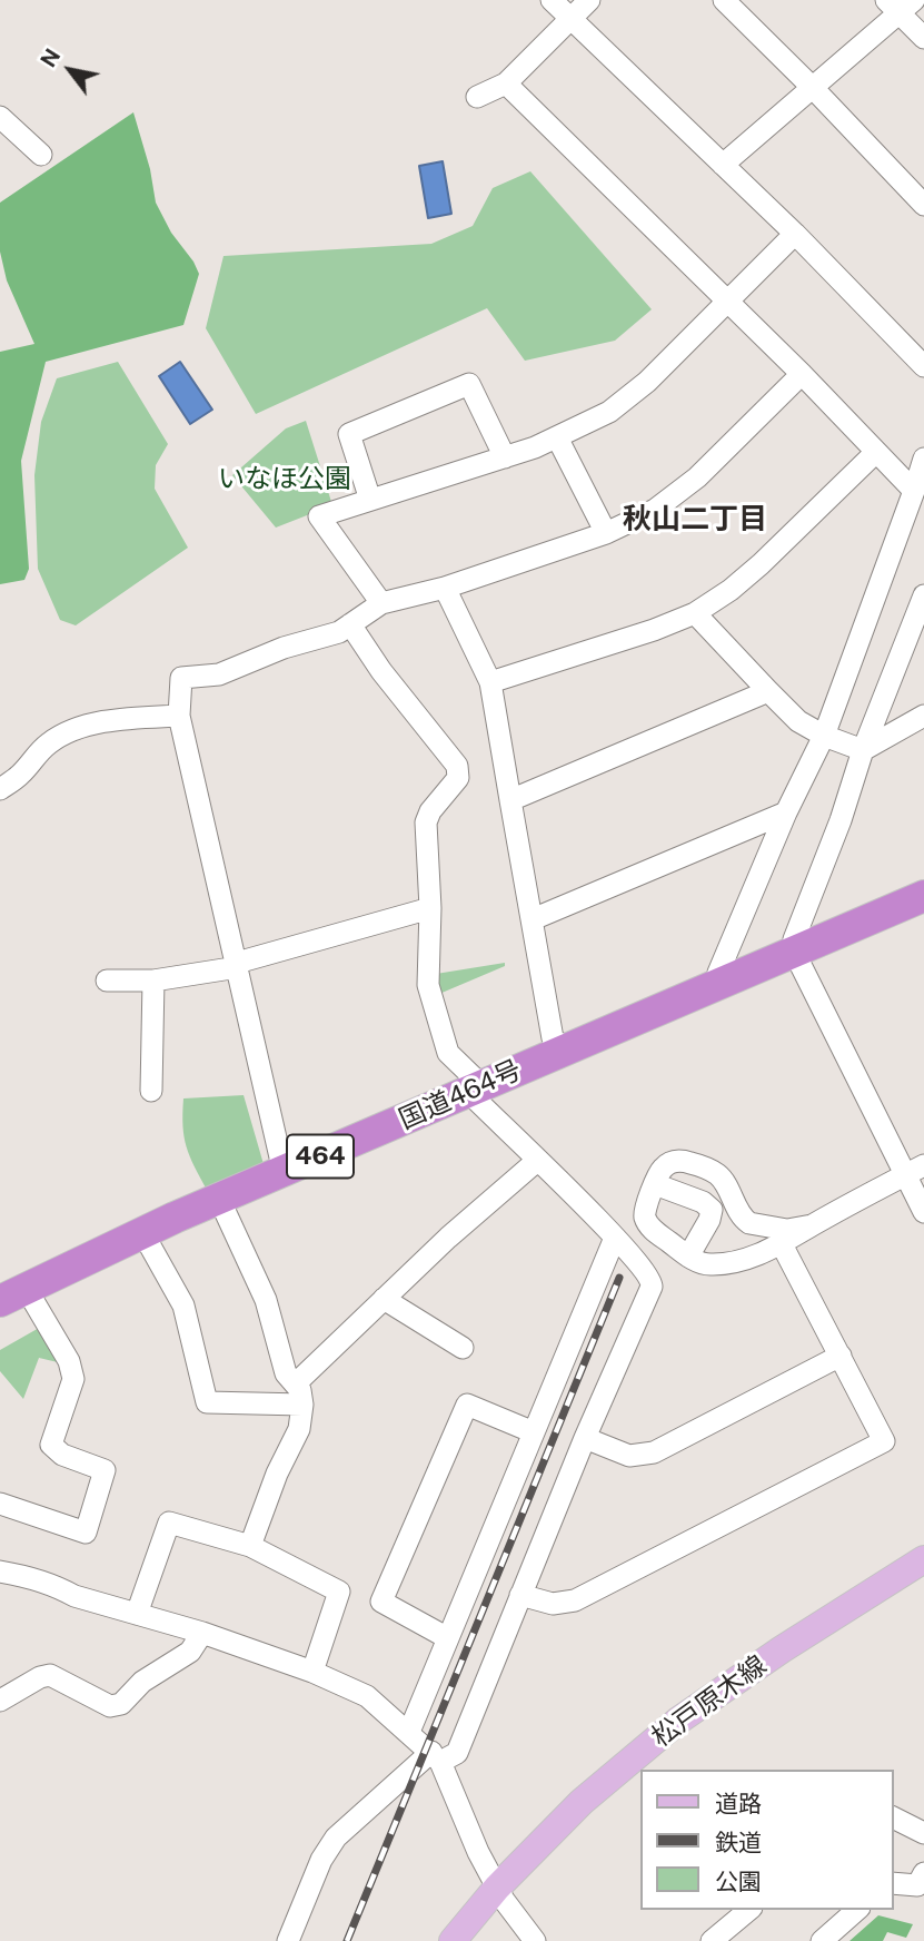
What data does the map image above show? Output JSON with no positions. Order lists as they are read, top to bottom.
{
  "streets": {
    "highway": ["国道464号", "464"],
    "main road": ["松戸原木線"]
  },
  "districts": ["秋山二丁目"],
  "parks": ["いなほ公園"],
  "legend": ["道路", "鉄道", "公園"],
  "north": "top left"
}
